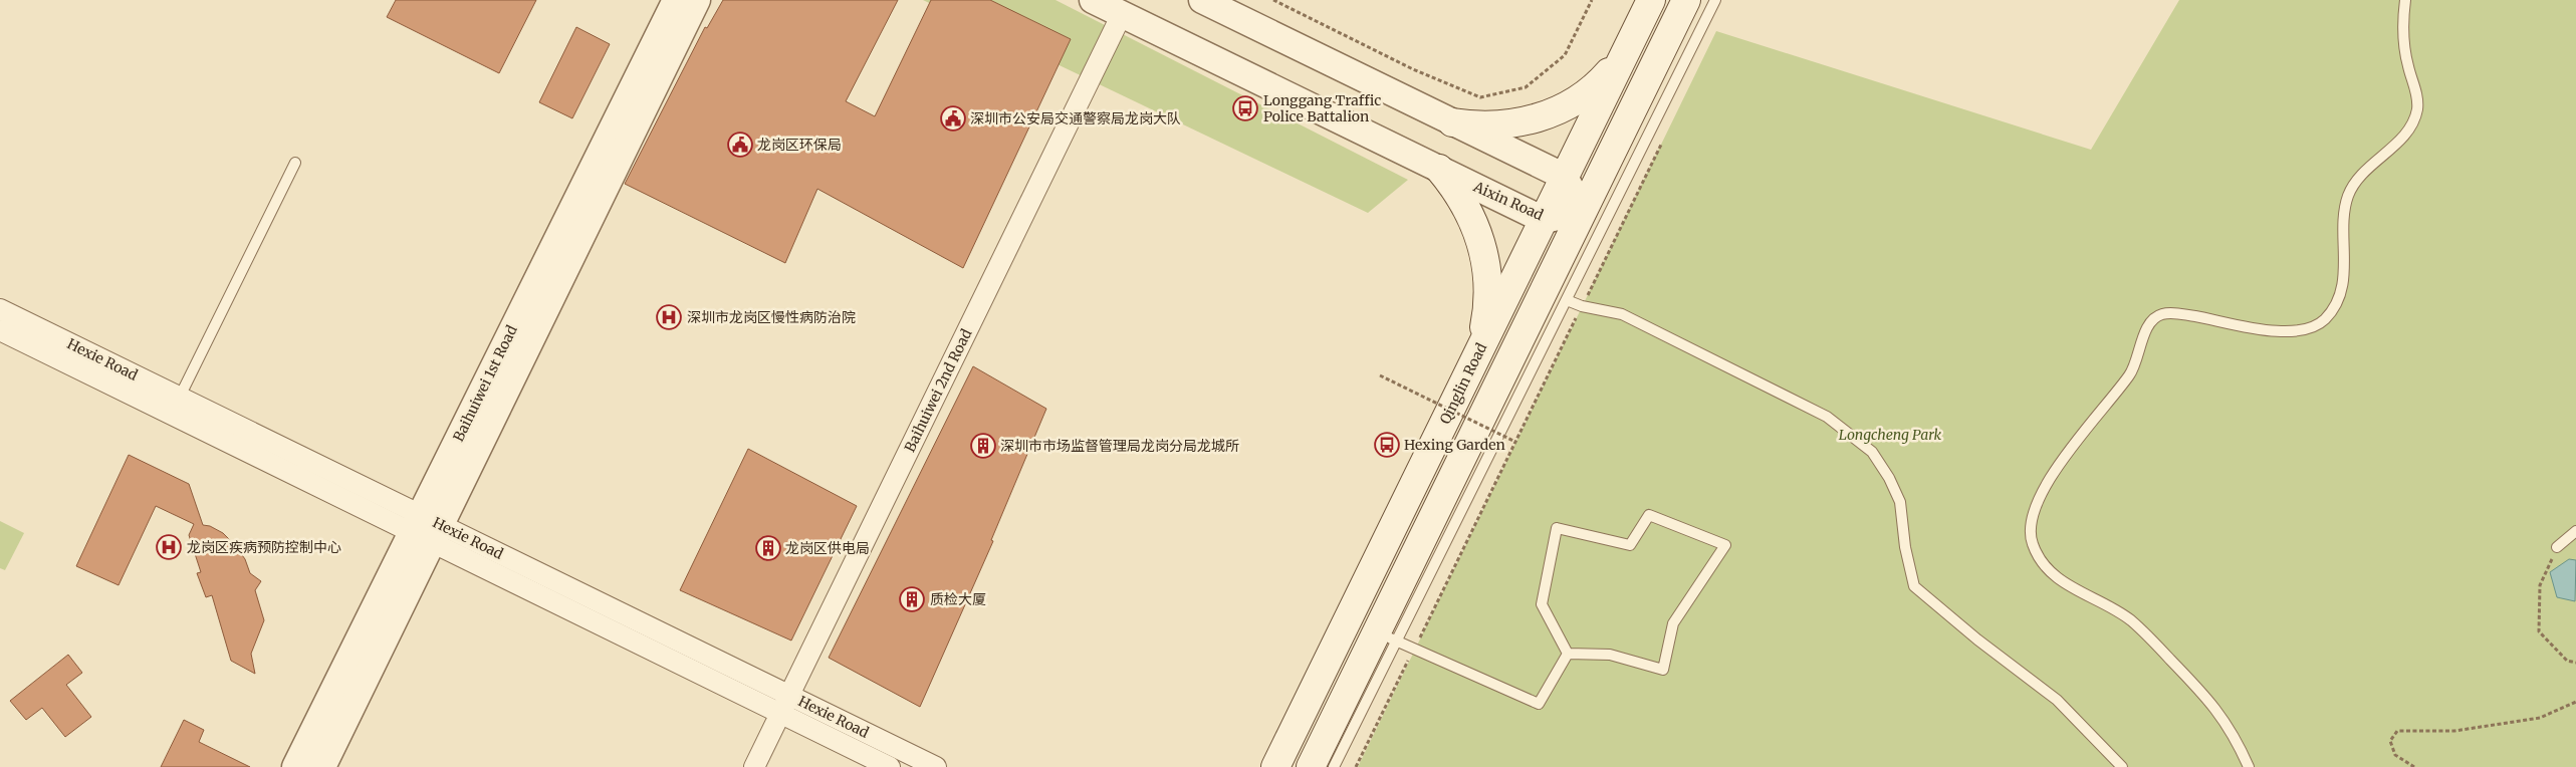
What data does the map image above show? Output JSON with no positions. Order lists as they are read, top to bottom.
{
  "streets": {
    "main road": ["Qinglin Road"],
    "street": [
      "Aixin Road",
      "Hexie Road",
      "Baihuiwei 1st Road",
      "Baihuiwei 2nd Road"
    ]
  },
  "crossings": [
    ["Aixin Road", "Qinglin Road"],
    ["Aixin Road", "Baihuiwei 2nd Road"],
    ["Hexie Road", "Baihuiwei 1st Road"],
    ["Hexie Road", "Baihuiwei 2nd Road"]
  ],
  "parks": ["Longcheng Park"],
  "places": {
    "bus stop": ["Longgang Traffic Police Battalion", "Hexing Garden"],
    "public building": ["深圳市公安局交通警察局龙岗大队", "龙岗区环保局"],
    "hospital": ["深圳市龙岗区慢性病防治院", "龙岗区疾病预防控制中心"],
    "building": ["深圳市市场监督管理局龙岗分局龙城所", "龙岗区供电局", "质检大厦"]
  }
}
